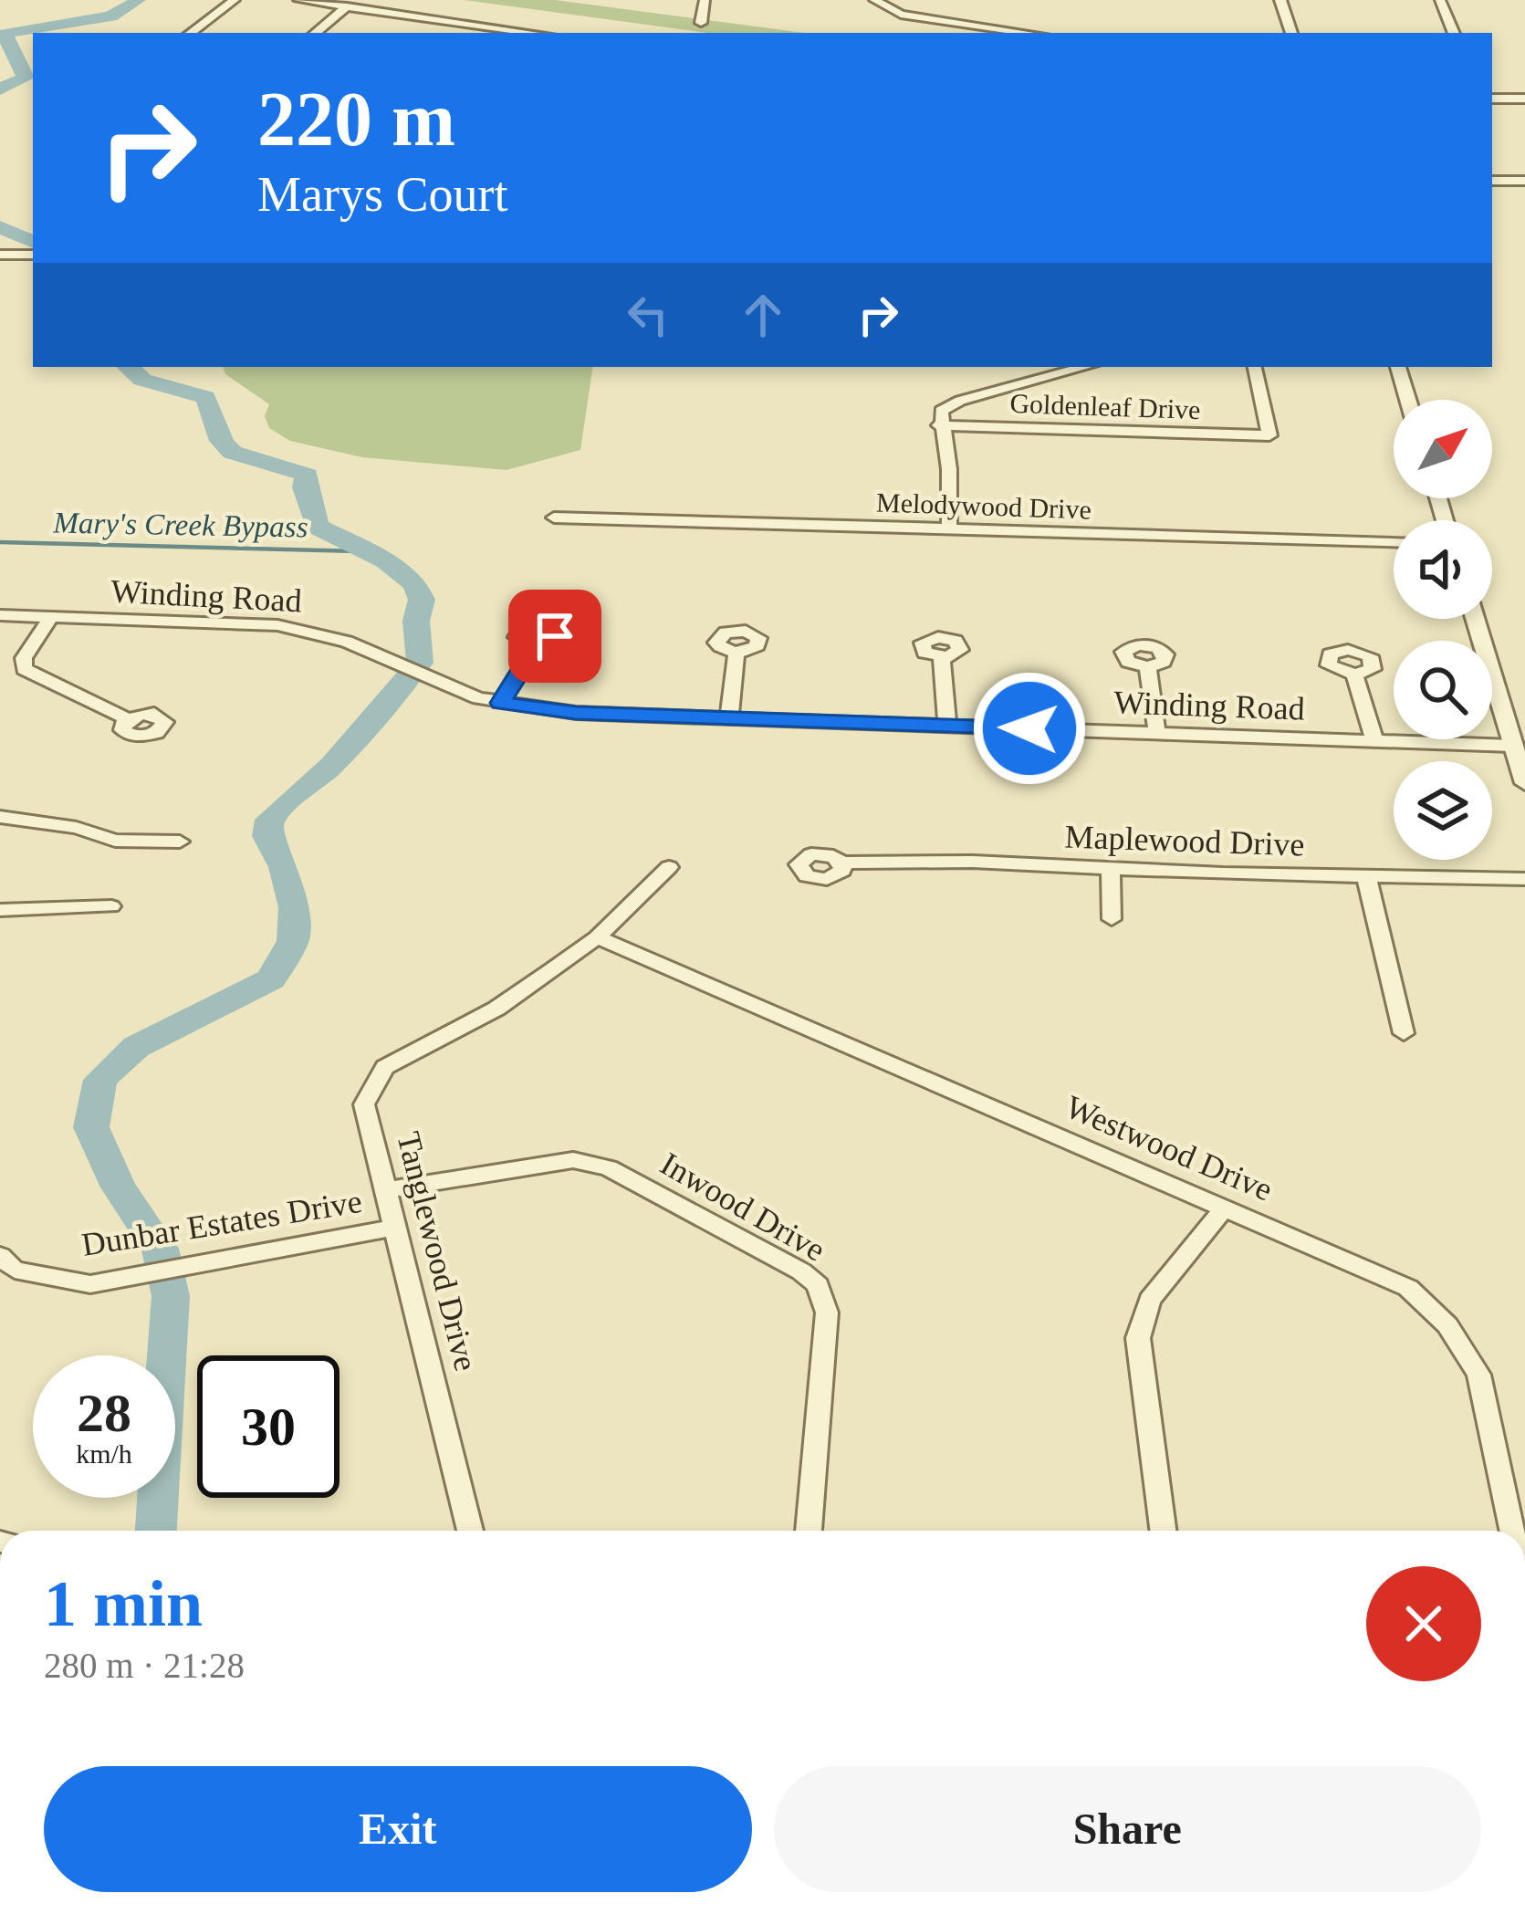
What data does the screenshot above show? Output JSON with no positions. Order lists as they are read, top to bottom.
{
  "streets": {
    "street": [
      "Goldenleaf Drive",
      "Melodywood Drive",
      "Winding Road",
      "Maplewood Drive",
      "Westwood Drive",
      "Inwood Drive",
      "Dunbar Estates Drive",
      "Tanglewood Drive"
    ]
  },
  "crossings": [
    ["Westwood Drive", "Tanglewood Drive"],
    ["Inwood Drive", "Tanglewood Drive"],
    ["Dunbar Estates Drive", "Tanglewood Drive"]
  ],
  "water": ["Mary's Creek Bypass"],
  "north": "top right",
  "page": {
    "turn": ["220 m", "Marys Court"],
    "speed": "28 km/h",
    "limit": "30",
    "heading": ["1 min", "280 m · 21:28"],
    "buttons": ["Exit", "Share"]
  }
}
